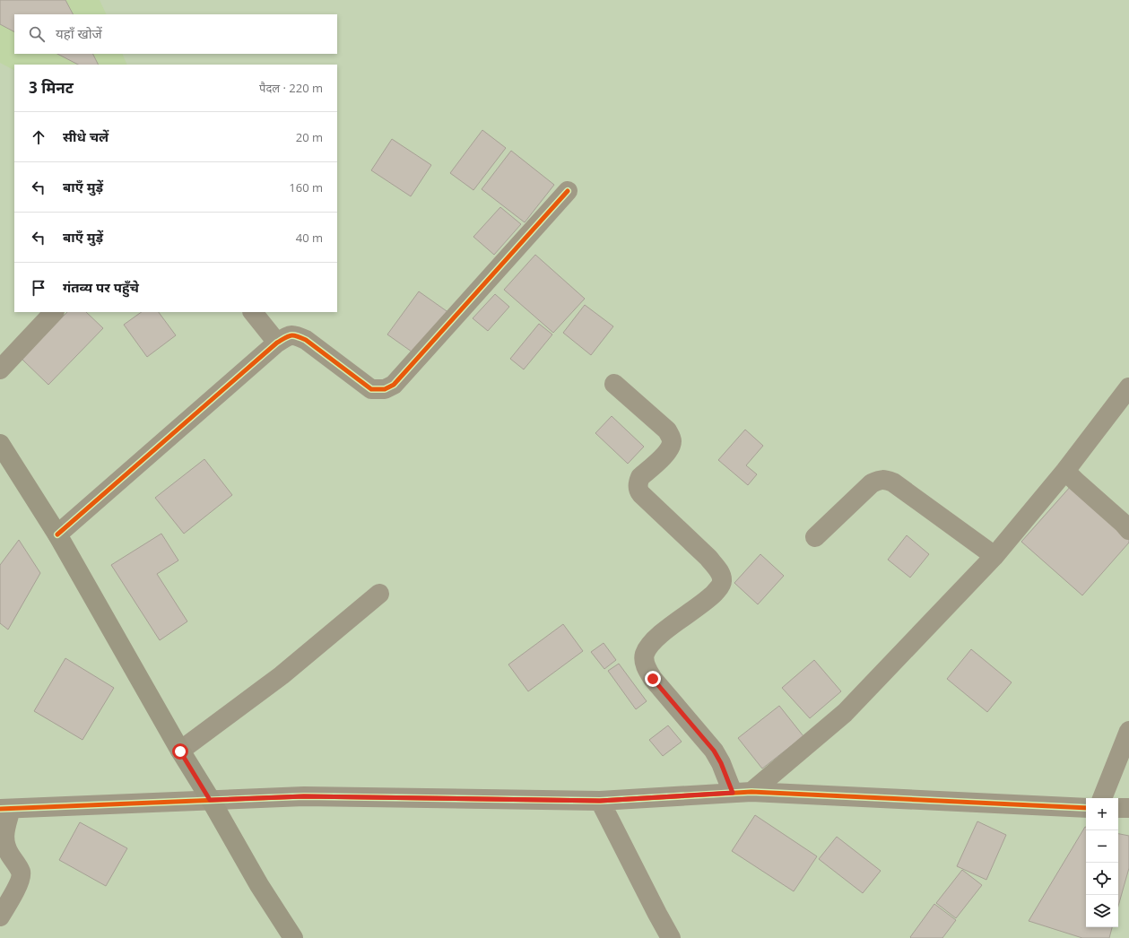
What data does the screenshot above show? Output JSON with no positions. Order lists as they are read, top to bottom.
{
  "page": {
    "search": "यहाँ खोजें",
    "heading": ["3 मिनट", "पैदल · 220 m"],
    "list": [
      ["सीधे चलें", "20 m"],
      ["बाएँ मुड़ें", "160 m"],
      ["बाएँ मुड़ें", "40 m"],
      "गंतव्य पर पहुँचे"
    ],
    "map_buttons": ["+", "−"]
  }
}
